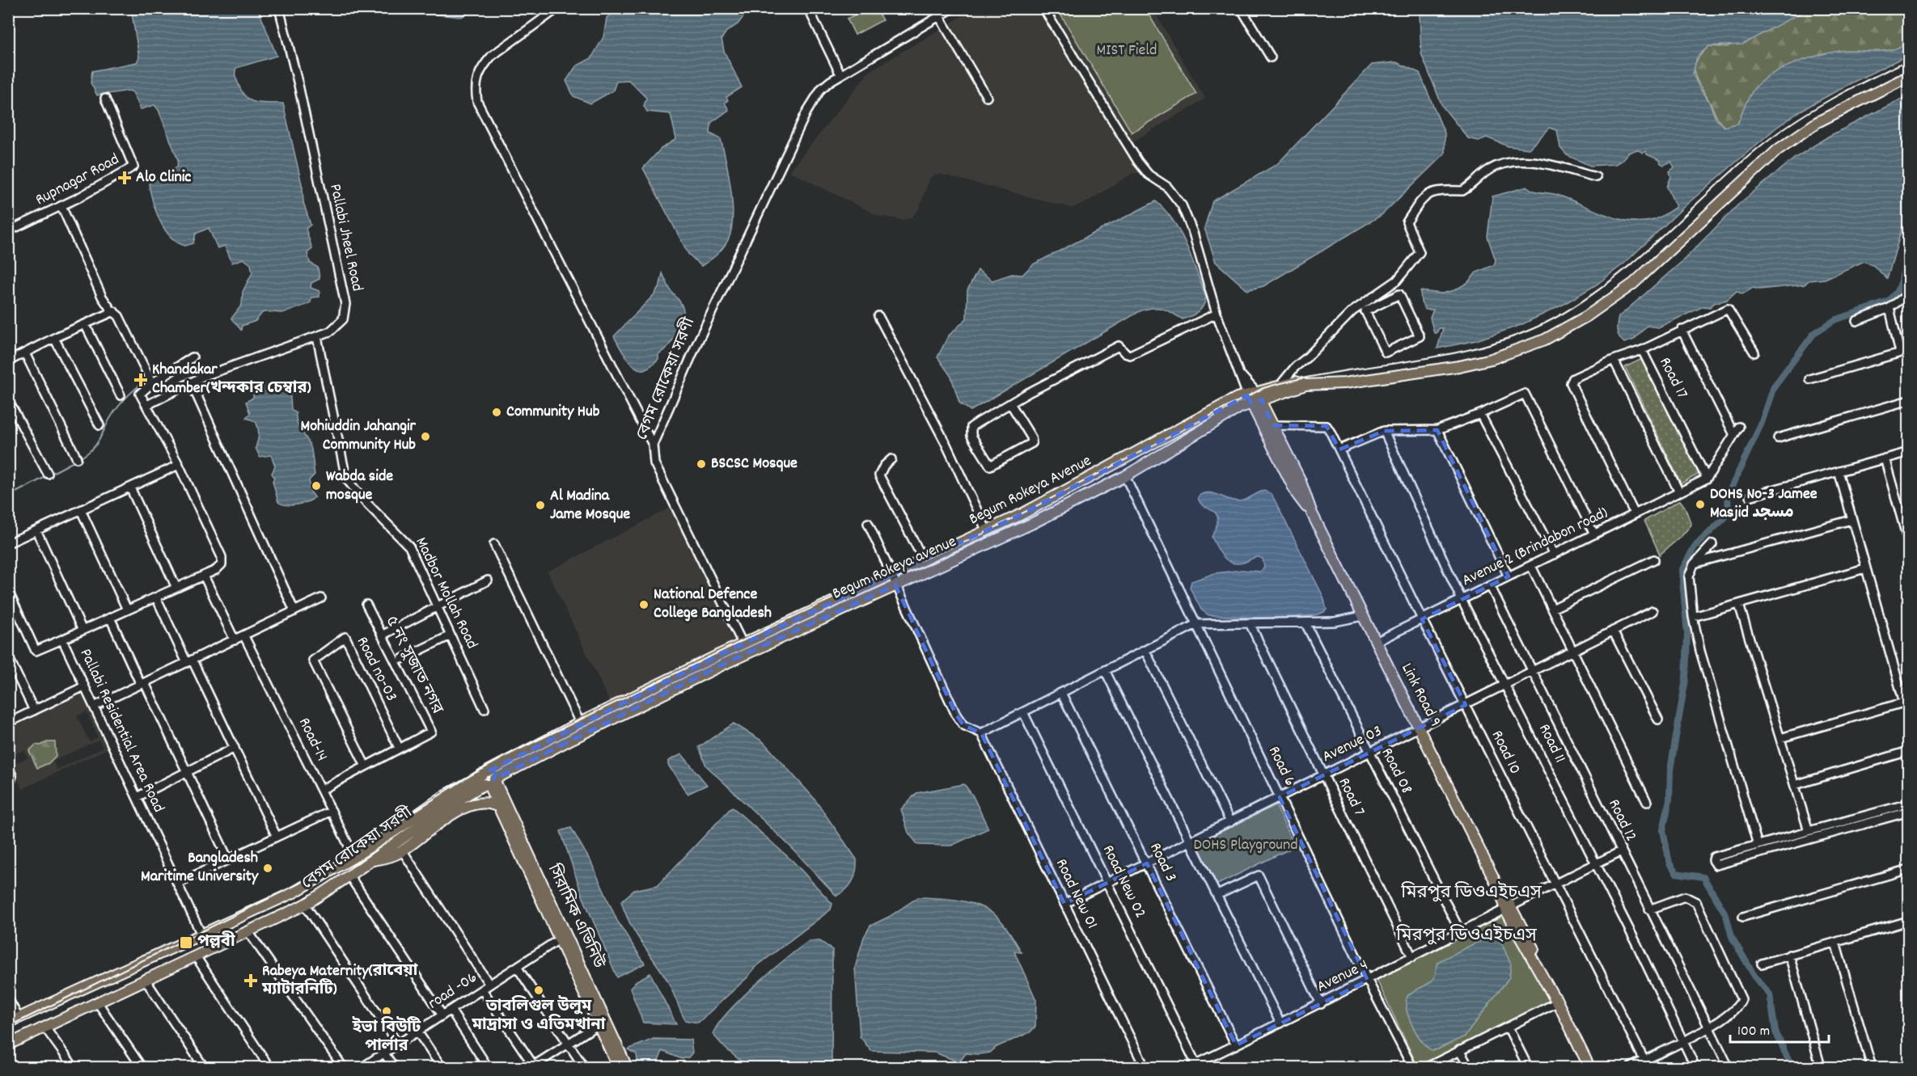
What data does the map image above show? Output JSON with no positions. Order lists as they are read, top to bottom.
{
  "streets": {
    "main road": [
      "বেগম রোকেয়া সরণী",
      "Begum Rokeya Avenue",
      "Begum Rokeya avenue",
      "Link Road 9",
      "সিরামিক এভিনিউ"
    ],
    "street": [
      "Rupnagar Road",
      "Pallabi Jheel Road",
      "Road 17",
      "Avenue 2 (Brindabon road)",
      "Madbor Mollah Road",
      "৫ নং সুজাত নগর",
      "Road no-03",
      "Pallabi Residential Area Road",
      "Road-14",
      "Road 11",
      "Avenue 03",
      "Road 10",
      "Road 6",
      "Road 08",
      "Road 7",
      "Road 12",
      "Road 3",
      "Road New 02",
      "Road New 01",
      "Avenue 4",
      "road -06"
    ]
  },
  "crossings": [
    ["Pallabi Jheel Road", "Madbor Mollah Road"],
    ["Road 17", "Avenue 2 (Brindabon road)"],
    ["বেগম রোকেয়া সরণী", "Begum Rokeya Avenue"],
    ["বেগম রোকেয়া সরণী", "Begum Rokeya avenue"],
    ["বেগম রোকেয়া সরণী", "Pallabi Residential Area Road"],
    ["বেগম রোকেয়া সরণী", "Road-14"],
    ["বেগম রোকেয়া সরণী", "সিরামিক এভিনিউ"],
    ["Begum Rokeya Avenue", "Begum Rokeya avenue"],
    ["Begum Rokeya Avenue", "Link Road 9"],
    ["Avenue 2 (Brindabon road)", "Link Road 9"],
    ["Avenue 2 (Brindabon road)", "Road 11"],
    ["Avenue 2 (Brindabon road)", "Road 10"],
    ["Avenue 2 (Brindabon road)", "Road 12"],
    ["Begum Rokeya avenue", "Link Road 9"],
    ["Begum Rokeya avenue", "Road 6"],
    ["Begum Rokeya avenue", "সিরামিক এভিনিউ"],
    ["৫ নং সুজাত নগর", "Road no-03"],
    ["৫ নং সুজাত নগর", "Road-14"],
    ["Link Road 9", "Avenue 03"],
    ["Link Road 9", "Road 10"],
    ["Link Road 9", "Avenue 4"],
    ["Road 11", "Avenue 03"],
    ["Road 11", "Avenue 4"],
    ["Avenue 03", "Road 10"],
    ["Avenue 03", "Road 6"],
    ["Avenue 03", "Road 08"],
    ["Avenue 03", "Road 7"],
    ["Avenue 03", "Road 12"],
    ["Avenue 03", "Road 3"],
    ["Avenue 03", "Road New 02"],
    ["Avenue 03", "Road New 01"],
    ["Road 10", "Avenue 4"],
    ["Road 6", "Avenue 4"],
    ["Road 08", "Avenue 4"],
    ["Road 7", "Avenue 4"],
    ["Road 12", "Avenue 4"],
    ["Road 3", "Avenue 4"],
    ["Road New 02", "Avenue 4"],
    ["সিরামিক এভিনিউ", "road -06"]
  ],
  "districts": ["মিরপুর ডিওএইচএস", "মিরপুর ডিওএইচএস"],
  "parks": ["MIST Field", "DOHS Playground"],
  "places": {
    "health": ["Alo Clinic", "Khandakar Chamber(খন্দকার চেম্বার)", "Rabeya Maternity(রাবেয়া ম্যাটারনিটি)"],
    "other": [
      "Community Hub",
      "Mohiuddin Jahangir Community Hub",
      "BSCSC Mosque",
      "Wabda side mosque",
      "DOHS No-3 Jamee Masjid مسجد",
      "Al Madina Jame Mosque",
      "National Defence College Bangladesh",
      "Bangladesh Maritime University",
      "তাবলিগুল উলুম মাদ্রাসা ও এতিমখানা",
      "ইভা বিউটি পার্লার"
    ],
    "transit": ["পল্লবী"]
  },
  "scale_bar": "100 m"
}
